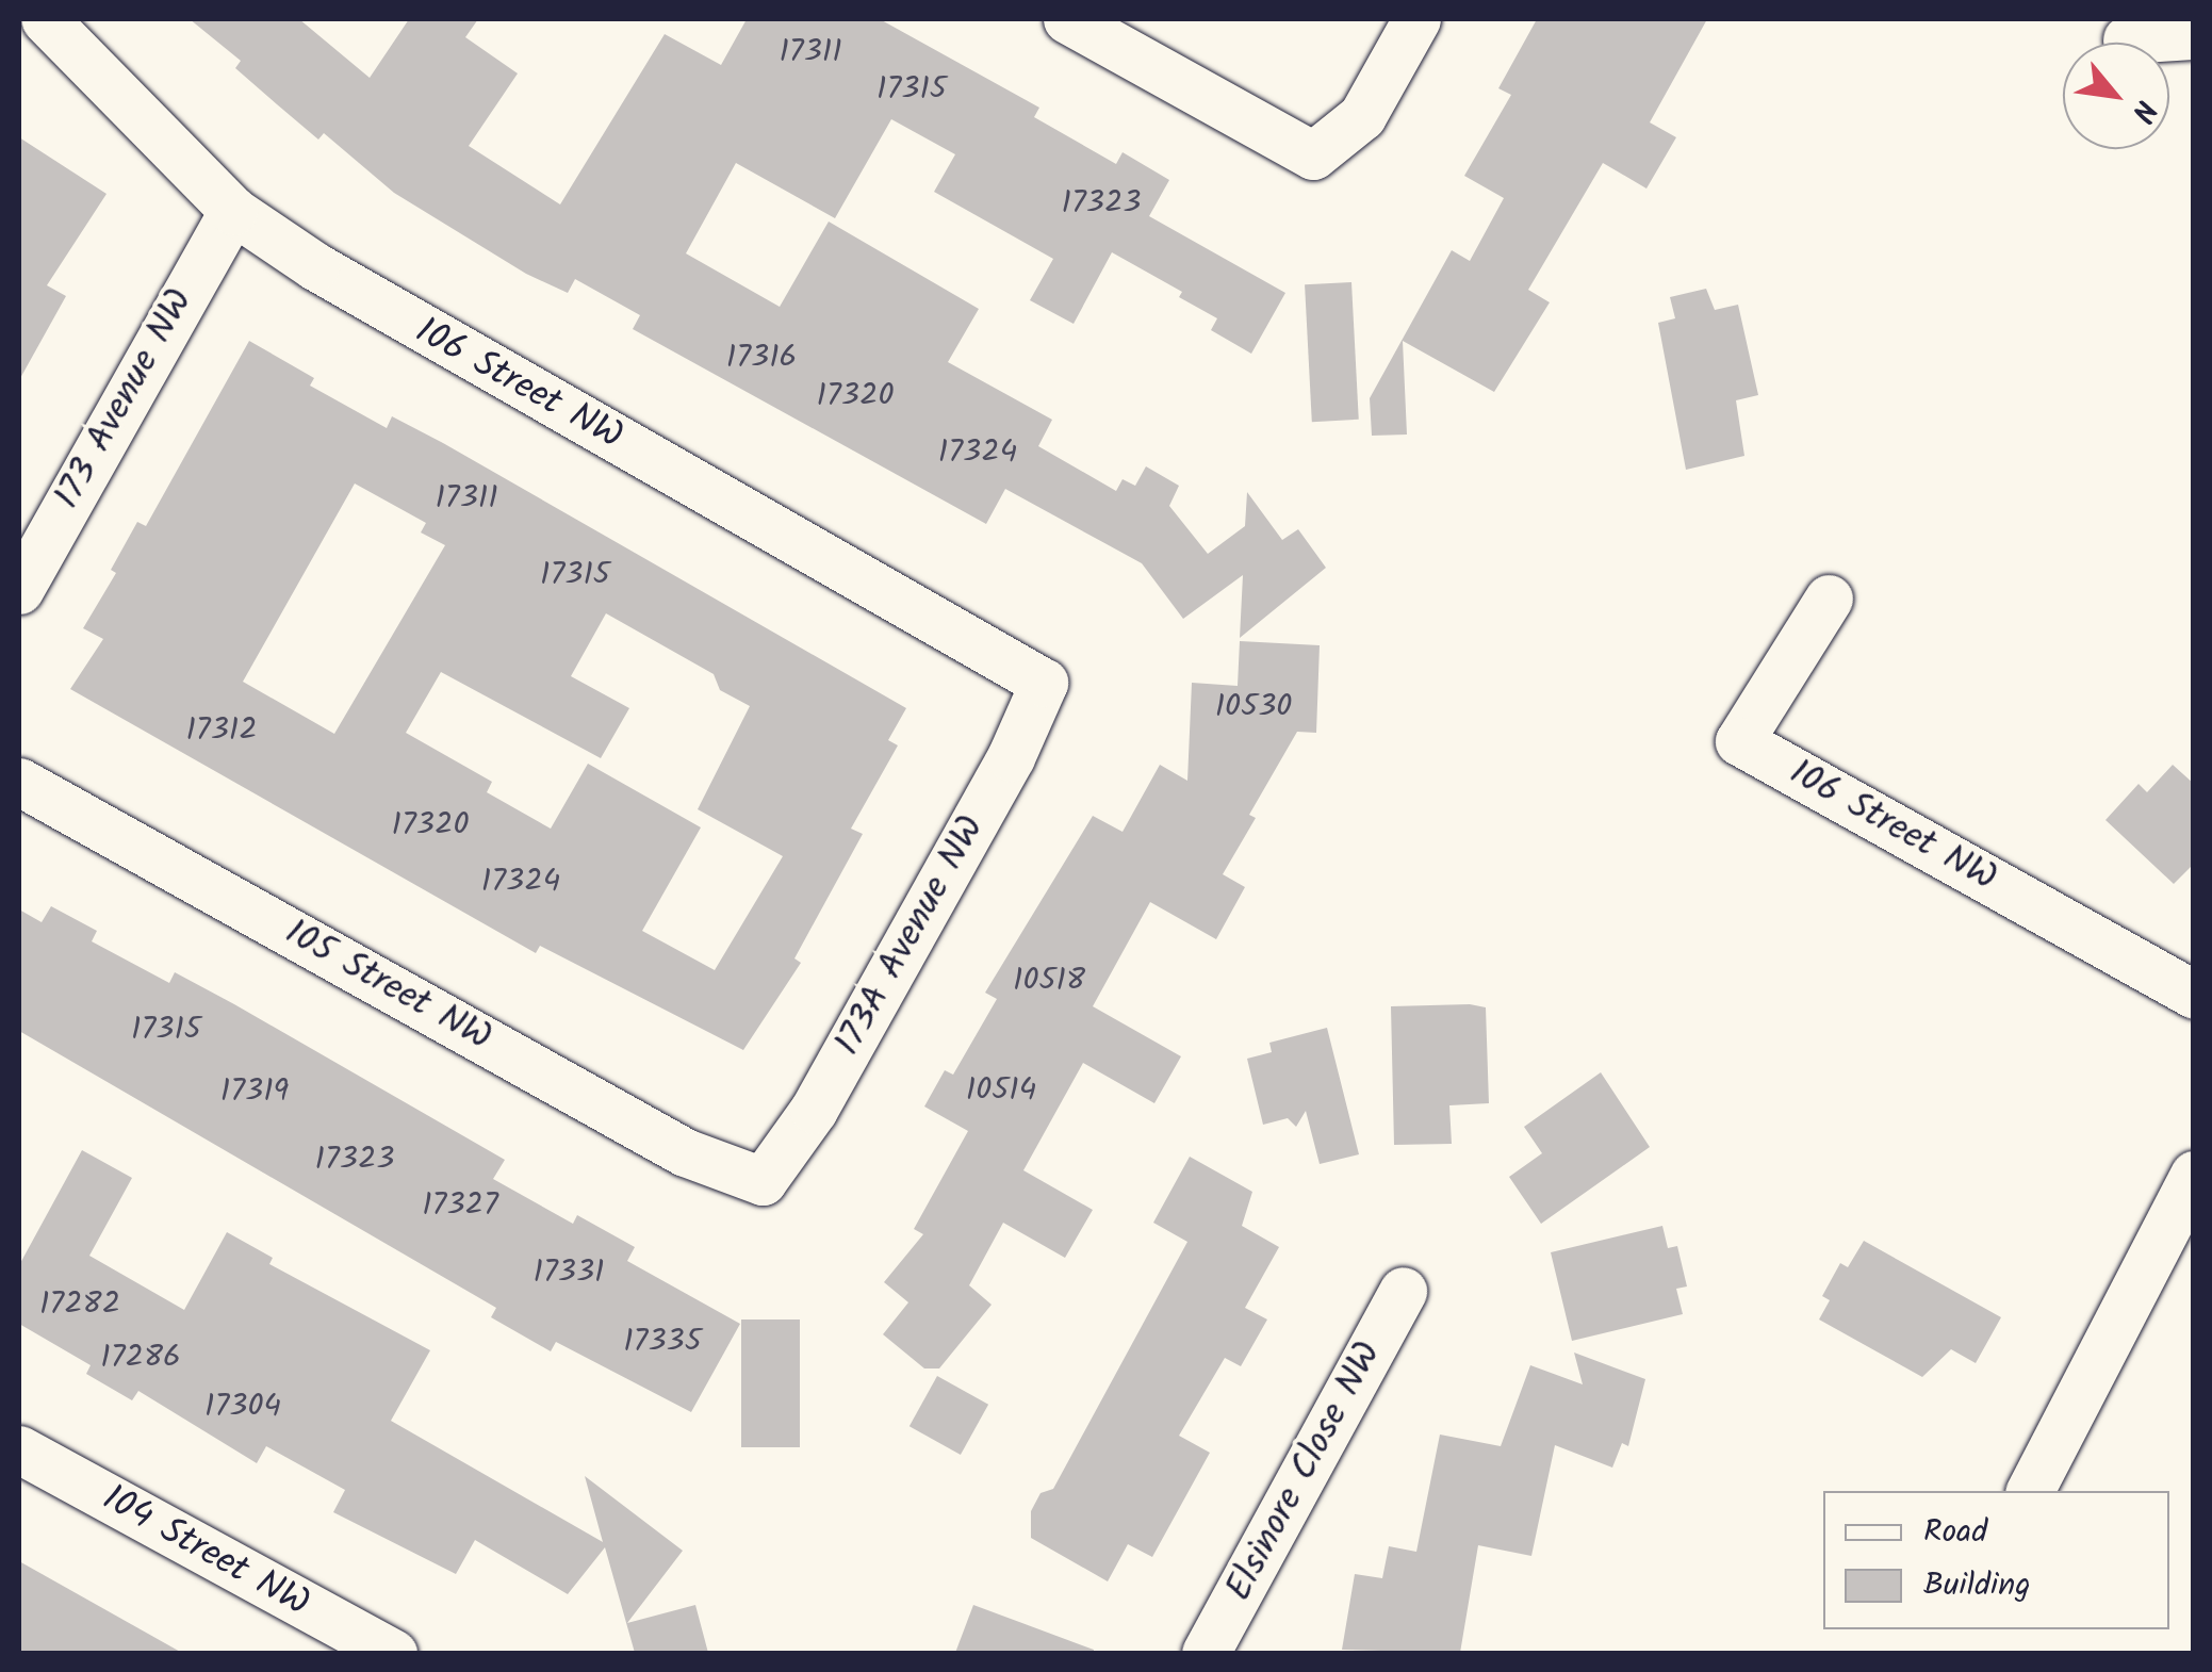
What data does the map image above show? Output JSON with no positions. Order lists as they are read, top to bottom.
{
  "streets": {
    "street": [
      "106 Street NW",
      "173 Avenue NW",
      "173A Avenue NW",
      "105 Street NW",
      "Elsinore Close NW",
      "104 Street NW"
    ]
  },
  "crossings": [
    ["106 Street NW", "173 Avenue NW"],
    ["106 Street NW", "173A Avenue NW"],
    ["173A Avenue NW", "105 Street NW"]
  ],
  "house_numbers": [
    "17311",
    "17315",
    "17323",
    "17316",
    "17320",
    "17324",
    "17311",
    "17315",
    "10530",
    "17312",
    "17320",
    "17324",
    "10518",
    "17315",
    "10514",
    "17319",
    "17323",
    "17327",
    "17331",
    "17282",
    "17335",
    "17286",
    "17304"
  ],
  "legend": ["Road", "Building"],
  "north": "bottom right"
}
